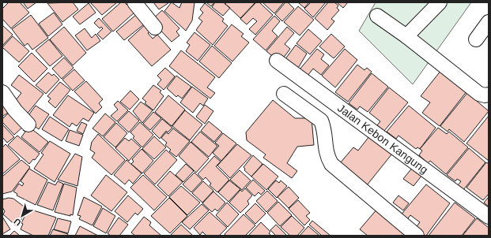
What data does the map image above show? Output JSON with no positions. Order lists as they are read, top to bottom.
{
  "streets": {
    "street": ["Jalan Kebon Kangung"]
  },
  "north": "bottom left"
}
